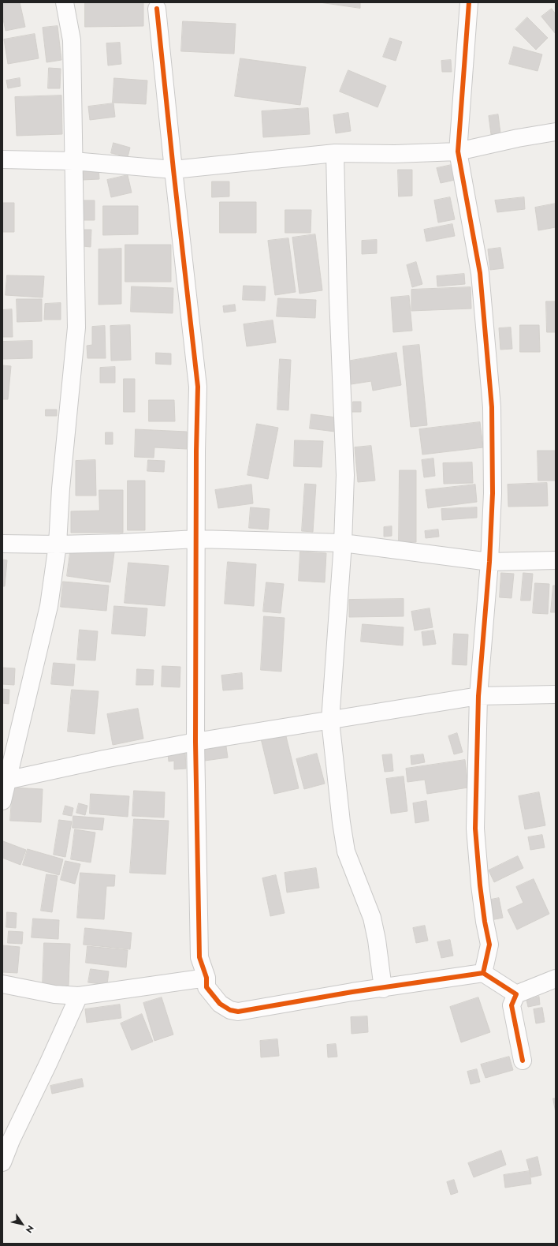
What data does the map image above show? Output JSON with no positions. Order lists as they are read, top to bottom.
{
  "north": "bottom right"
}
